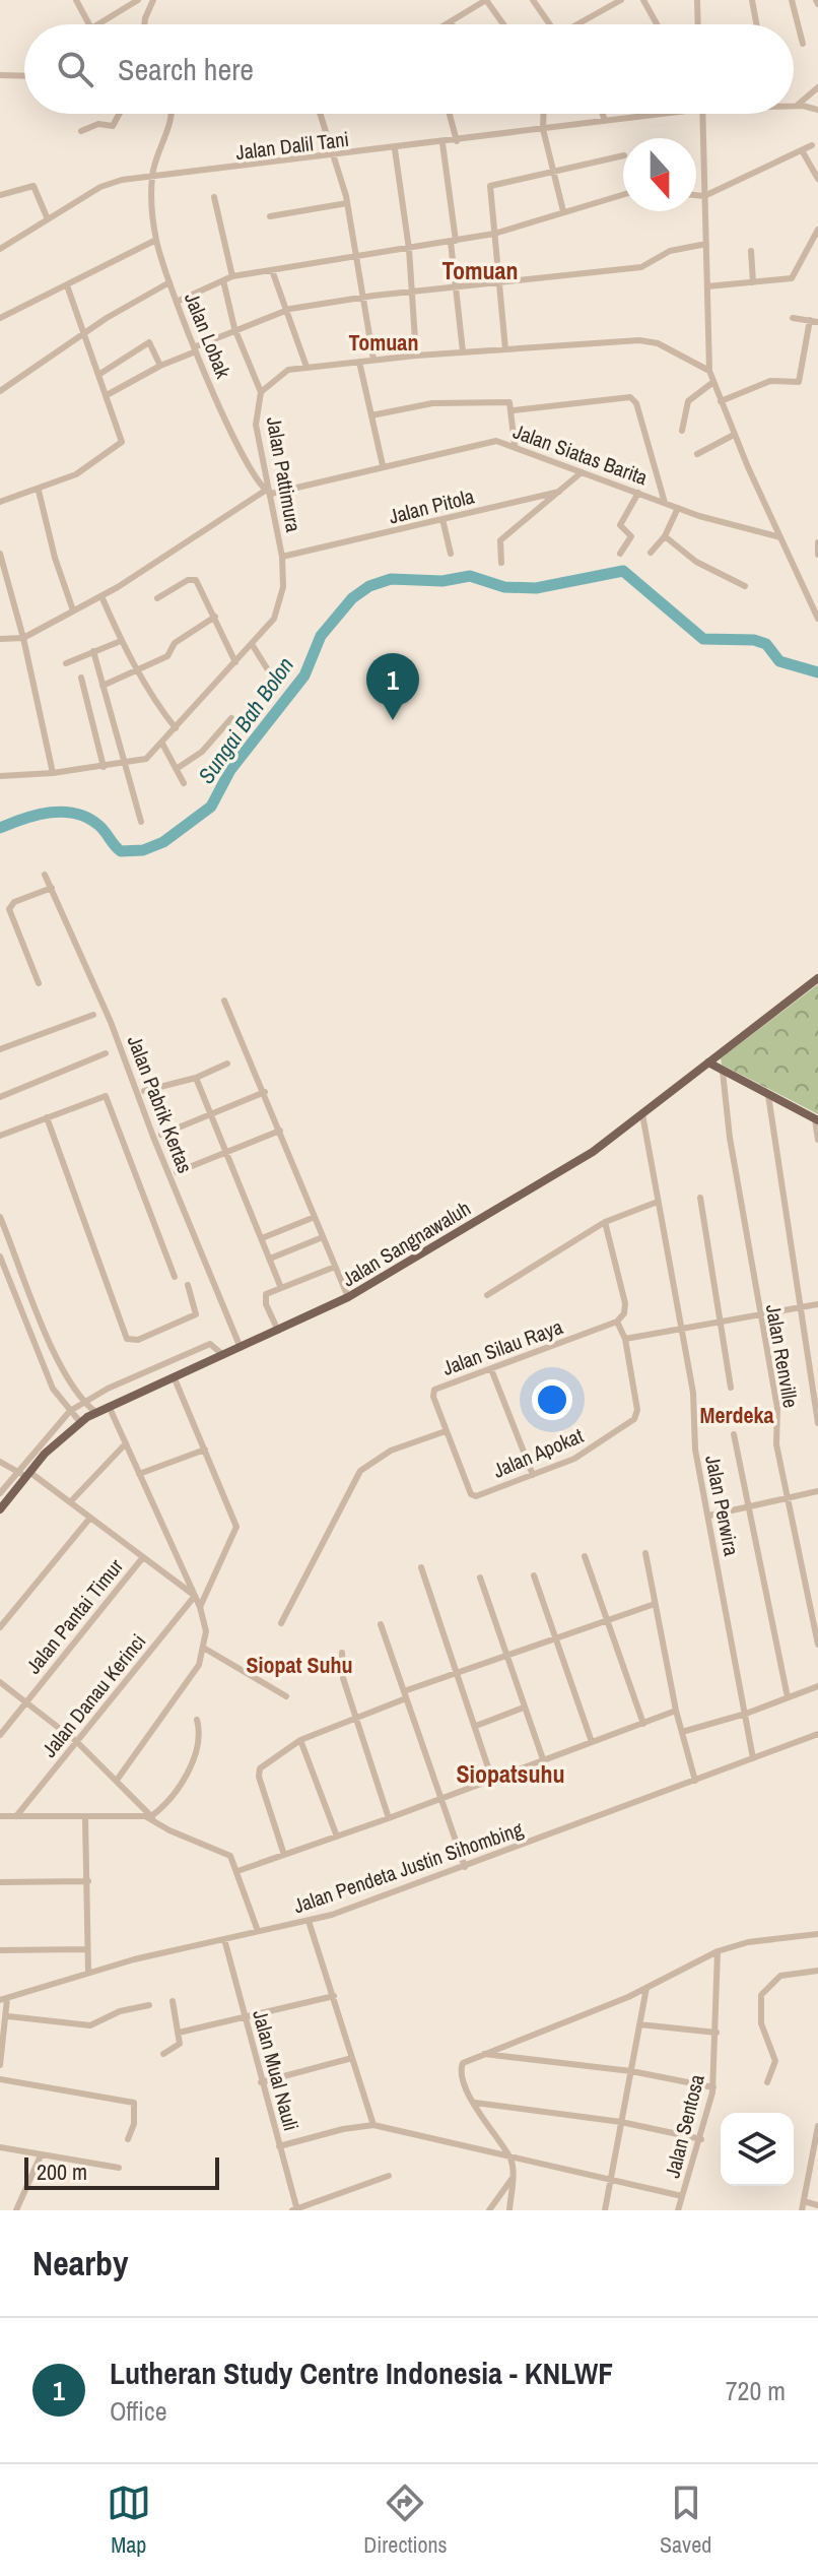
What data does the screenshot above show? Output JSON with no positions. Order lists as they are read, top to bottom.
{
  "streets": {
    "main road": ["Jalan Sangnawaluh"],
    "street": [
      "Jalan Dalil Tani",
      "Jalan Lobak",
      "Jalan Siatas Barita",
      "Jalan Pattimura",
      "Jalan Pitola",
      "Jalan Pabrik Kertas",
      "Jalan Silau Raya",
      "Jalan Renville",
      "Jalan Apokat",
      "Jalan Perwira",
      "Jalan Pantai Timur",
      "Jalan Danau Kerinci",
      "Jalan Pendeta Justin Sihombing",
      "Jalan Mual Nauli",
      "Jalan Sentosa"
    ]
  },
  "crossings": [
    ["Jalan Dalil Tani", "Jalan Lobak"],
    ["Jalan Lobak", "Jalan Siatas Barita"],
    ["Jalan Lobak", "Jalan Pattimura"],
    ["Jalan Siatas Barita", "Jalan Pattimura"],
    ["Jalan Siatas Barita", "Jalan Pitola"],
    ["Jalan Pattimura", "Jalan Pitola"],
    ["Jalan Pabrik Kertas", "Jalan Sangnawaluh"],
    ["Jalan Sangnawaluh", "Jalan Perwira"],
    ["Jalan Silau Raya", "Jalan Apokat"],
    ["Jalan Perwira", "Jalan Pendeta Justin Sihombing"],
    ["Jalan Pendeta Justin Sihombing", "Jalan Mual Nauli"]
  ],
  "districts": [
    "Tomuan",
    "Tomuan",
    "Merdeka",
    "Siopat Suhu",
    "Siopatsuhu"
  ],
  "water": ["Sungai Bah Bolon"],
  "scale_bar": "200 m",
  "north": "bottom",
  "page": {
    "search": "Search here",
    "pins": "1",
    "scale": "200 m",
    "heading": "Nearby",
    "list": [
      {
        "mark": "1",
        "name": "Lutheran Study Centre Indonesia - KNLWF",
        "note": "Office",
        "value": "720 m"
      }
    ],
    "nav": ["Map", "Directions", "Saved"]
  }
}
